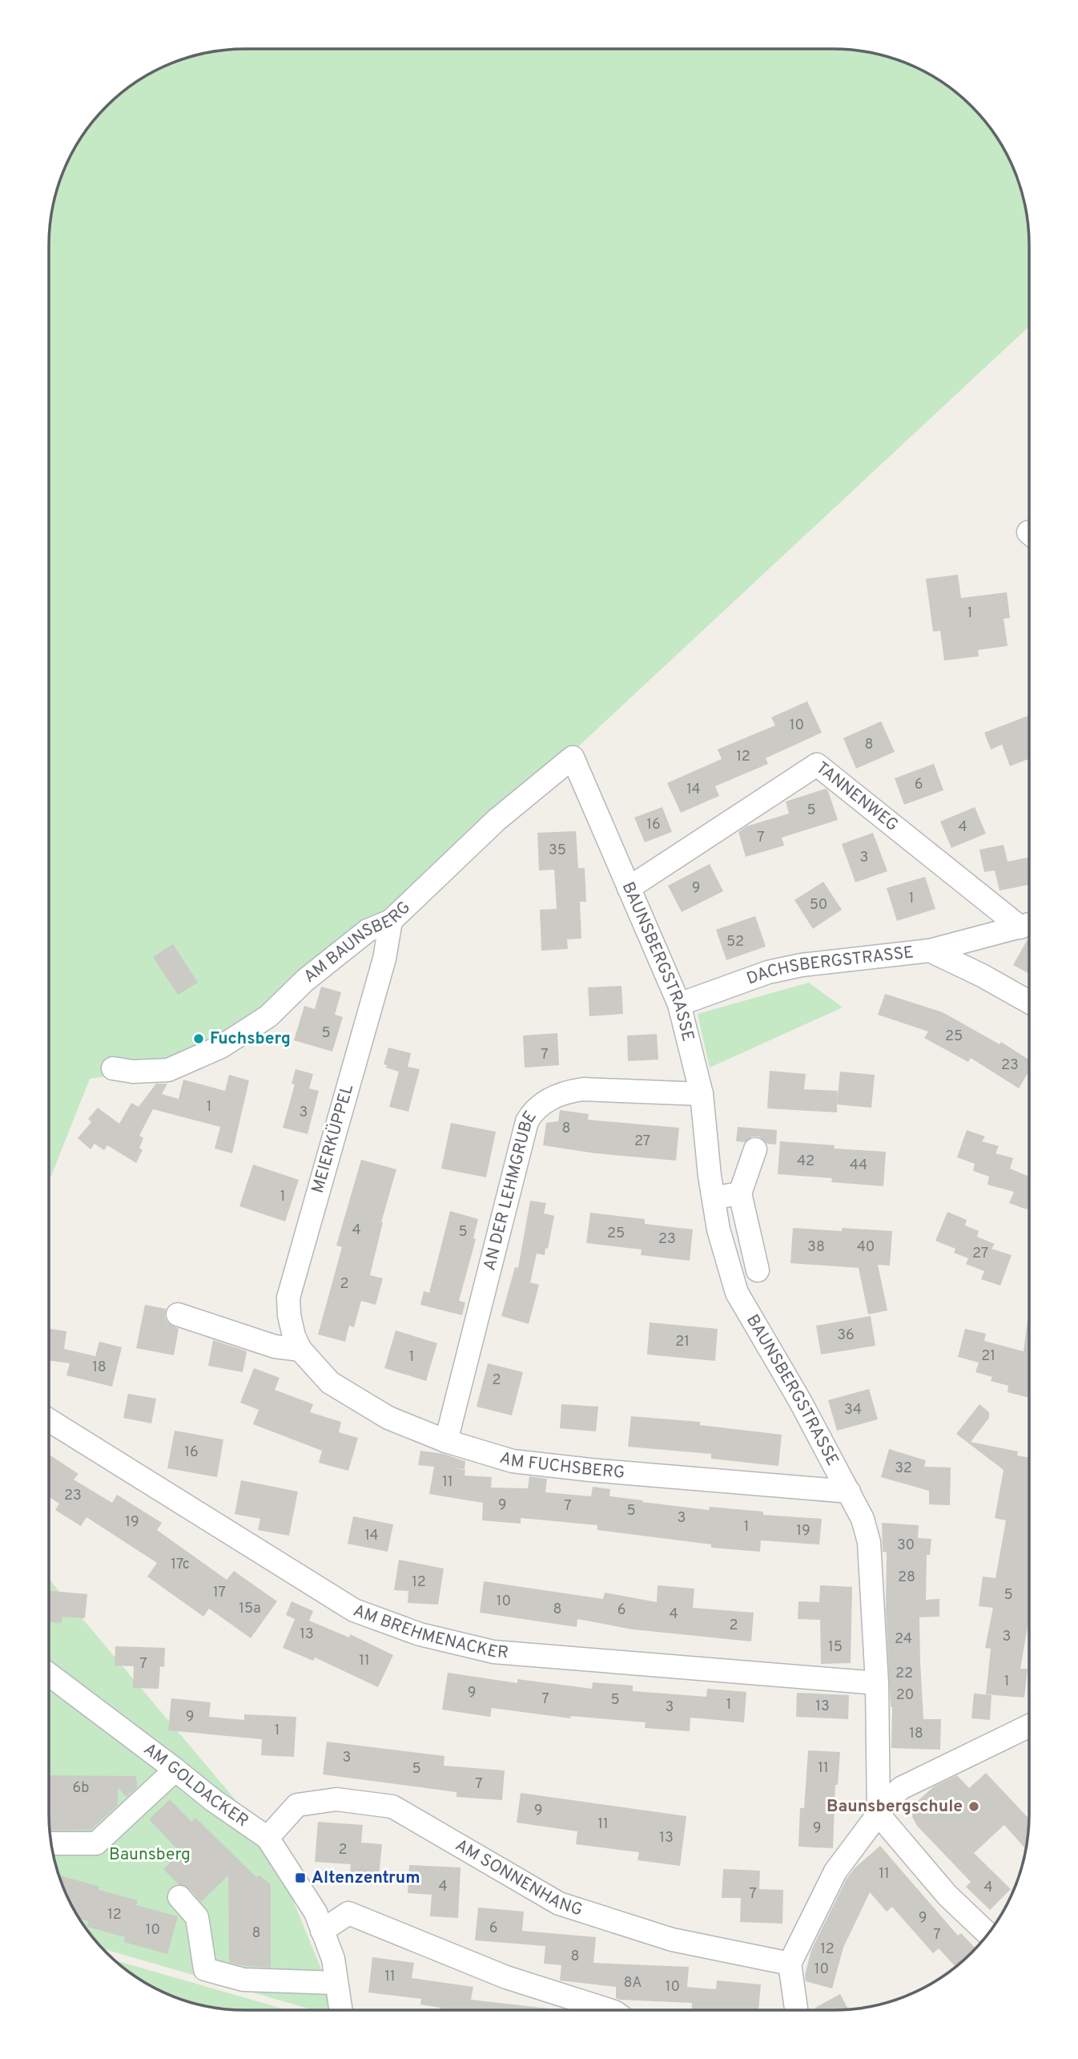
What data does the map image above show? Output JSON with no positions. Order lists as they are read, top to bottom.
{
  "streets": {
    "street": [
      "TANNENWEG",
      "AM BAUNSBERG",
      "BAUNSBERGSTRASSE",
      "DACHSBERGSTRASSE",
      "MEIERKÜPPEL",
      "AN DER LEHMGRUBE",
      "AM FUCHSBERG",
      "AM BREHMENACKER",
      "AM GOLDACKER",
      "AM SONNENHANG"
    ]
  },
  "crossings": [
    ["TANNENWEG", "BAUNSBERGSTRASSE"],
    ["AM BAUNSBERG", "BAUNSBERGSTRASSE"],
    ["AM BAUNSBERG", "MEIERKÜPPEL"],
    ["BAUNSBERGSTRASSE", "DACHSBERGSTRASSE"],
    ["BAUNSBERGSTRASSE", "AN DER LEHMGRUBE"],
    ["BAUNSBERGSTRASSE", "AM FUCHSBERG"],
    ["BAUNSBERGSTRASSE", "AM BREHMENACKER"],
    ["MEIERKÜPPEL", "AM FUCHSBERG"],
    ["AN DER LEHMGRUBE", "AM FUCHSBERG"],
    ["AM GOLDACKER", "AM SONNENHANG"]
  ],
  "parks": ["Baunsberg"],
  "places": {
    "other": ["Fuchsberg", "Baunsbergschule"],
    "transit": ["Altenzentrum"]
  },
  "house_numbers": [
    "1",
    "10",
    "8",
    "12",
    "6",
    "14",
    "5",
    "16",
    "4",
    "7",
    "35",
    "3",
    "9",
    "1",
    "50",
    "52",
    "5",
    "25",
    "7",
    "23",
    "1",
    "3",
    "8",
    "27",
    "42",
    "44",
    "1",
    "4",
    "5",
    "25",
    "23",
    "38",
    "40",
    "27",
    "2",
    "36",
    "21",
    "21",
    "1",
    "18",
    "2",
    "34",
    "16",
    "32",
    "11",
    "23",
    "9",
    "7",
    "5",
    "3",
    "19",
    "1",
    "19",
    "14",
    "30",
    "17c",
    "28",
    "12",
    "17",
    "5",
    "10",
    "15a",
    "8",
    "6",
    "4",
    "2",
    "13",
    "3",
    "24",
    "15",
    "11",
    "7",
    "22",
    "1",
    "9",
    "20",
    "7",
    "5",
    "1",
    "13",
    "3",
    "9",
    "1",
    "18",
    "3",
    "11",
    "5",
    "7",
    "6b",
    "9",
    "11",
    "9",
    "13",
    "2",
    "11",
    "4",
    "4",
    "7",
    "12",
    "9",
    "6",
    "10",
    "8",
    "7",
    "12",
    "8",
    "10",
    "11",
    "8A",
    "10"
  ]
}
